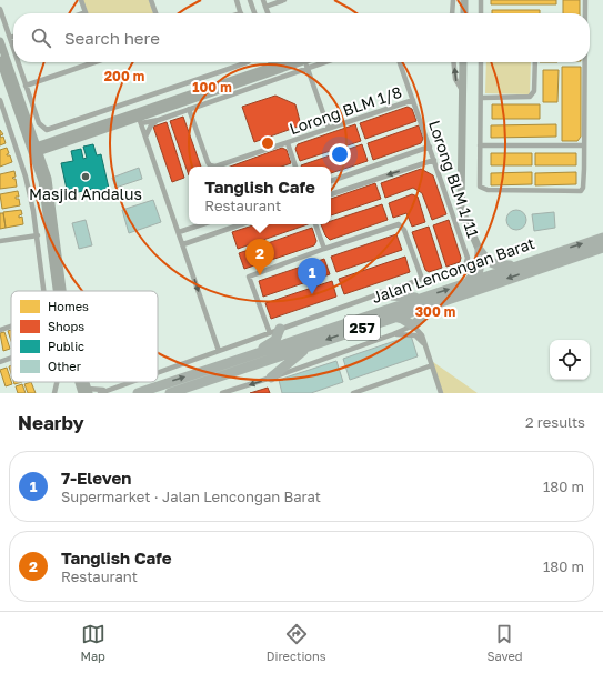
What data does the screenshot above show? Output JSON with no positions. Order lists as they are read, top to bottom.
{
  "streets": {
    "highway": ["Jalan Lencongan Barat", "257"],
    "street": ["Lorong BLM 1/8", "Lorong BLM 1/11"]
  },
  "crossings": [
    ["Lorong BLM 1/8", "Lorong BLM 1/11"]
  ],
  "places": ["Masjid Andalus"],
  "legend": [
    "Homes",
    "Shops",
    "Public",
    "Other"
  ],
  "page": {
    "search": "Search here",
    "popup": ["Tanglish Cafe", "Restaurant"],
    "pins": ["2", "1"],
    "heading": ["Nearby", "2 results"],
    "list": [
      {
        "mark": "1",
        "name": "7-Eleven",
        "note": "Supermarket · Jalan Lencongan Barat",
        "value": "180 m"
      },
      {
        "mark": "2",
        "name": "Tanglish Cafe",
        "note": "Restaurant",
        "value": "180 m"
      }
    ],
    "nav": ["Map", "Directions", "Saved"]
  },
  "rings": ["200 m", "100 m", "300 m"]
}
